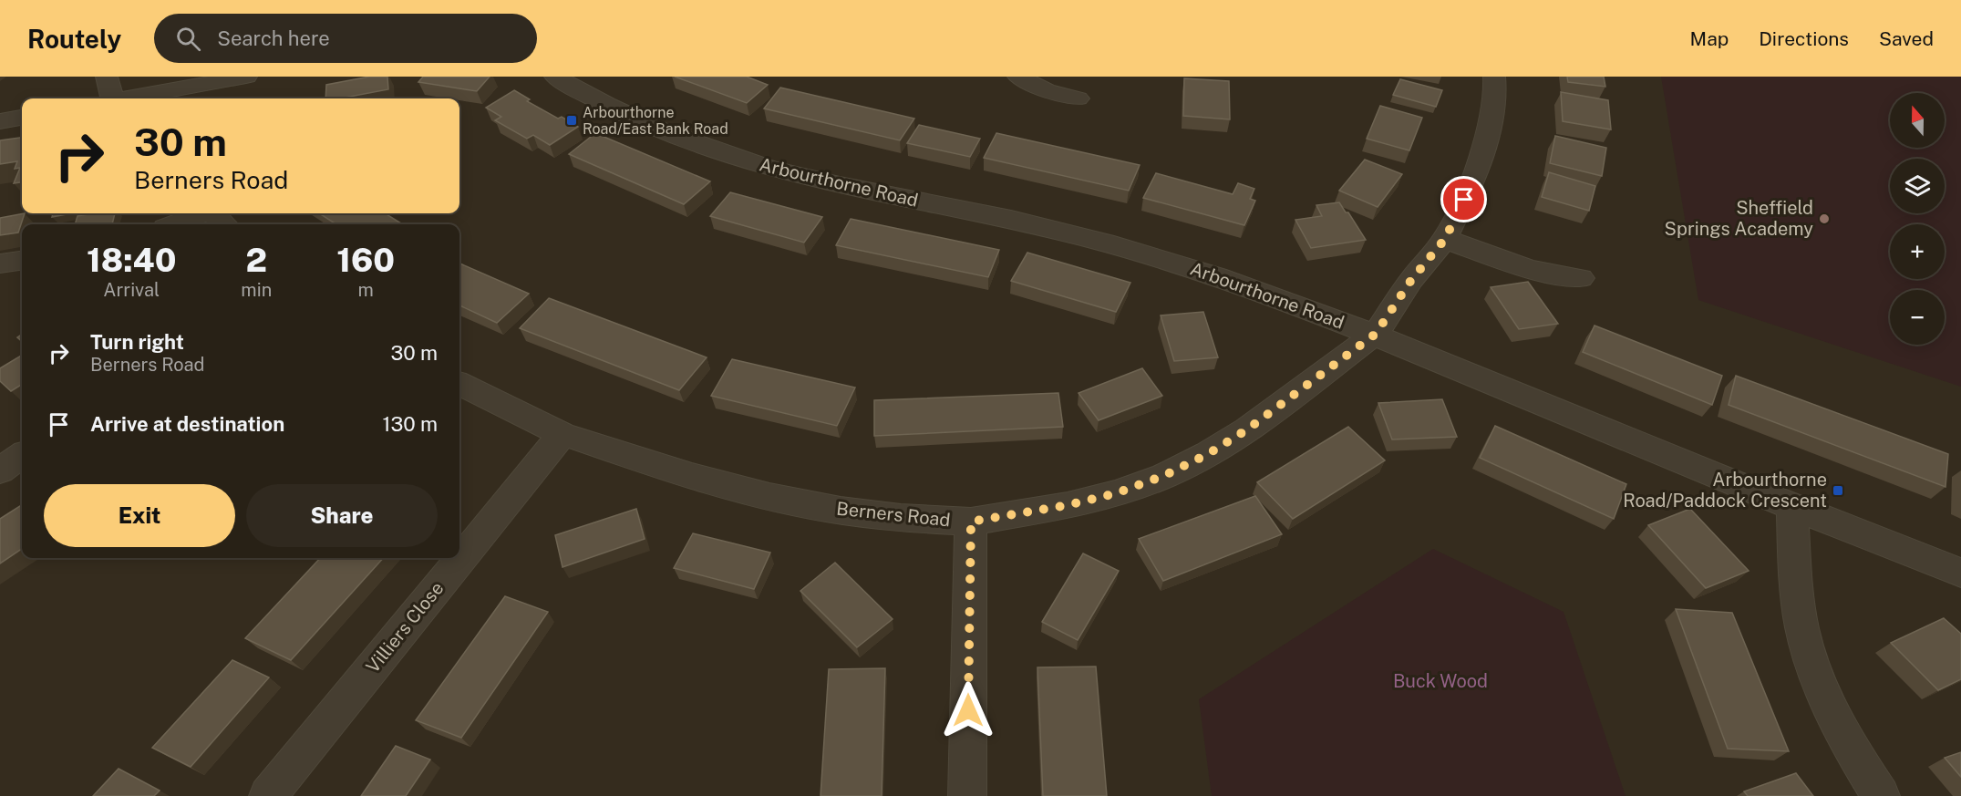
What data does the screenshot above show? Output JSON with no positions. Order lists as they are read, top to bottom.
{
  "streets": {
    "street": ["Arbourthorne Road", "Berners Road", "Villiers Close"]
  },
  "crossings": [
    ["Arbourthorne Road", "Berners Road"],
    ["Berners Road", "Villiers Close"]
  ],
  "parks": ["Buck Wood"],
  "places": {
    "transit": ["Arbourthorne Road/East Bank Road", "Arbourthorne Road/Paddock Crescent"],
    "other": ["Sheffield Springs Academy"]
  },
  "north": "top",
  "page": {
    "header": "Routely",
    "search": "Search here",
    "nav": ["Map", "Directions", "Saved"],
    "map_buttons": ["+", "−"],
    "turn": ["30 m", "Berners Road"],
    "eta": [
      "18:40",
      "Arrival",
      "2",
      "min",
      "160",
      "m"
    ],
    "list": [
      {
        "name": "Turn right",
        "note": "Berners Road",
        "value": "30 m"
      },
      {
        "name": "Arrive at destination",
        "value": "130 m"
      }
    ],
    "buttons": ["Exit", "Share"]
  }
}
